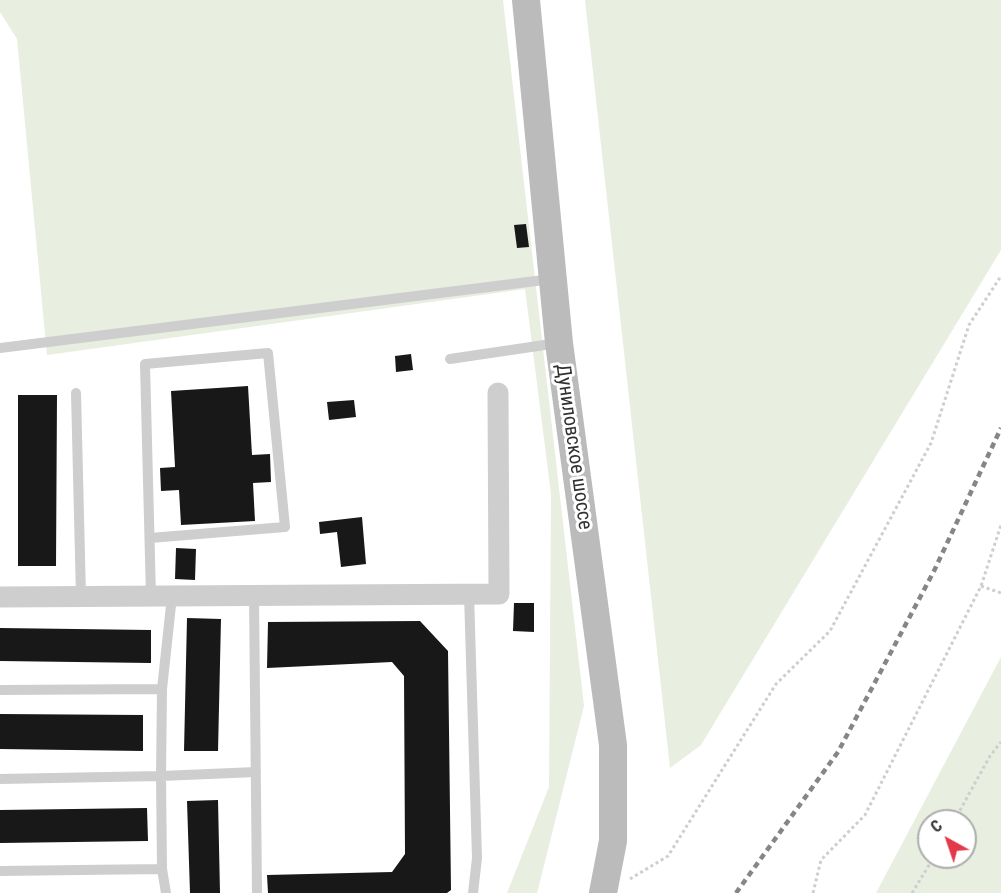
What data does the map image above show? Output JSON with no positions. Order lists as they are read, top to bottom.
{
  "streets": {
    "street": ["Дуниловское шоссе"]
  },
  "north": "top left"
}
